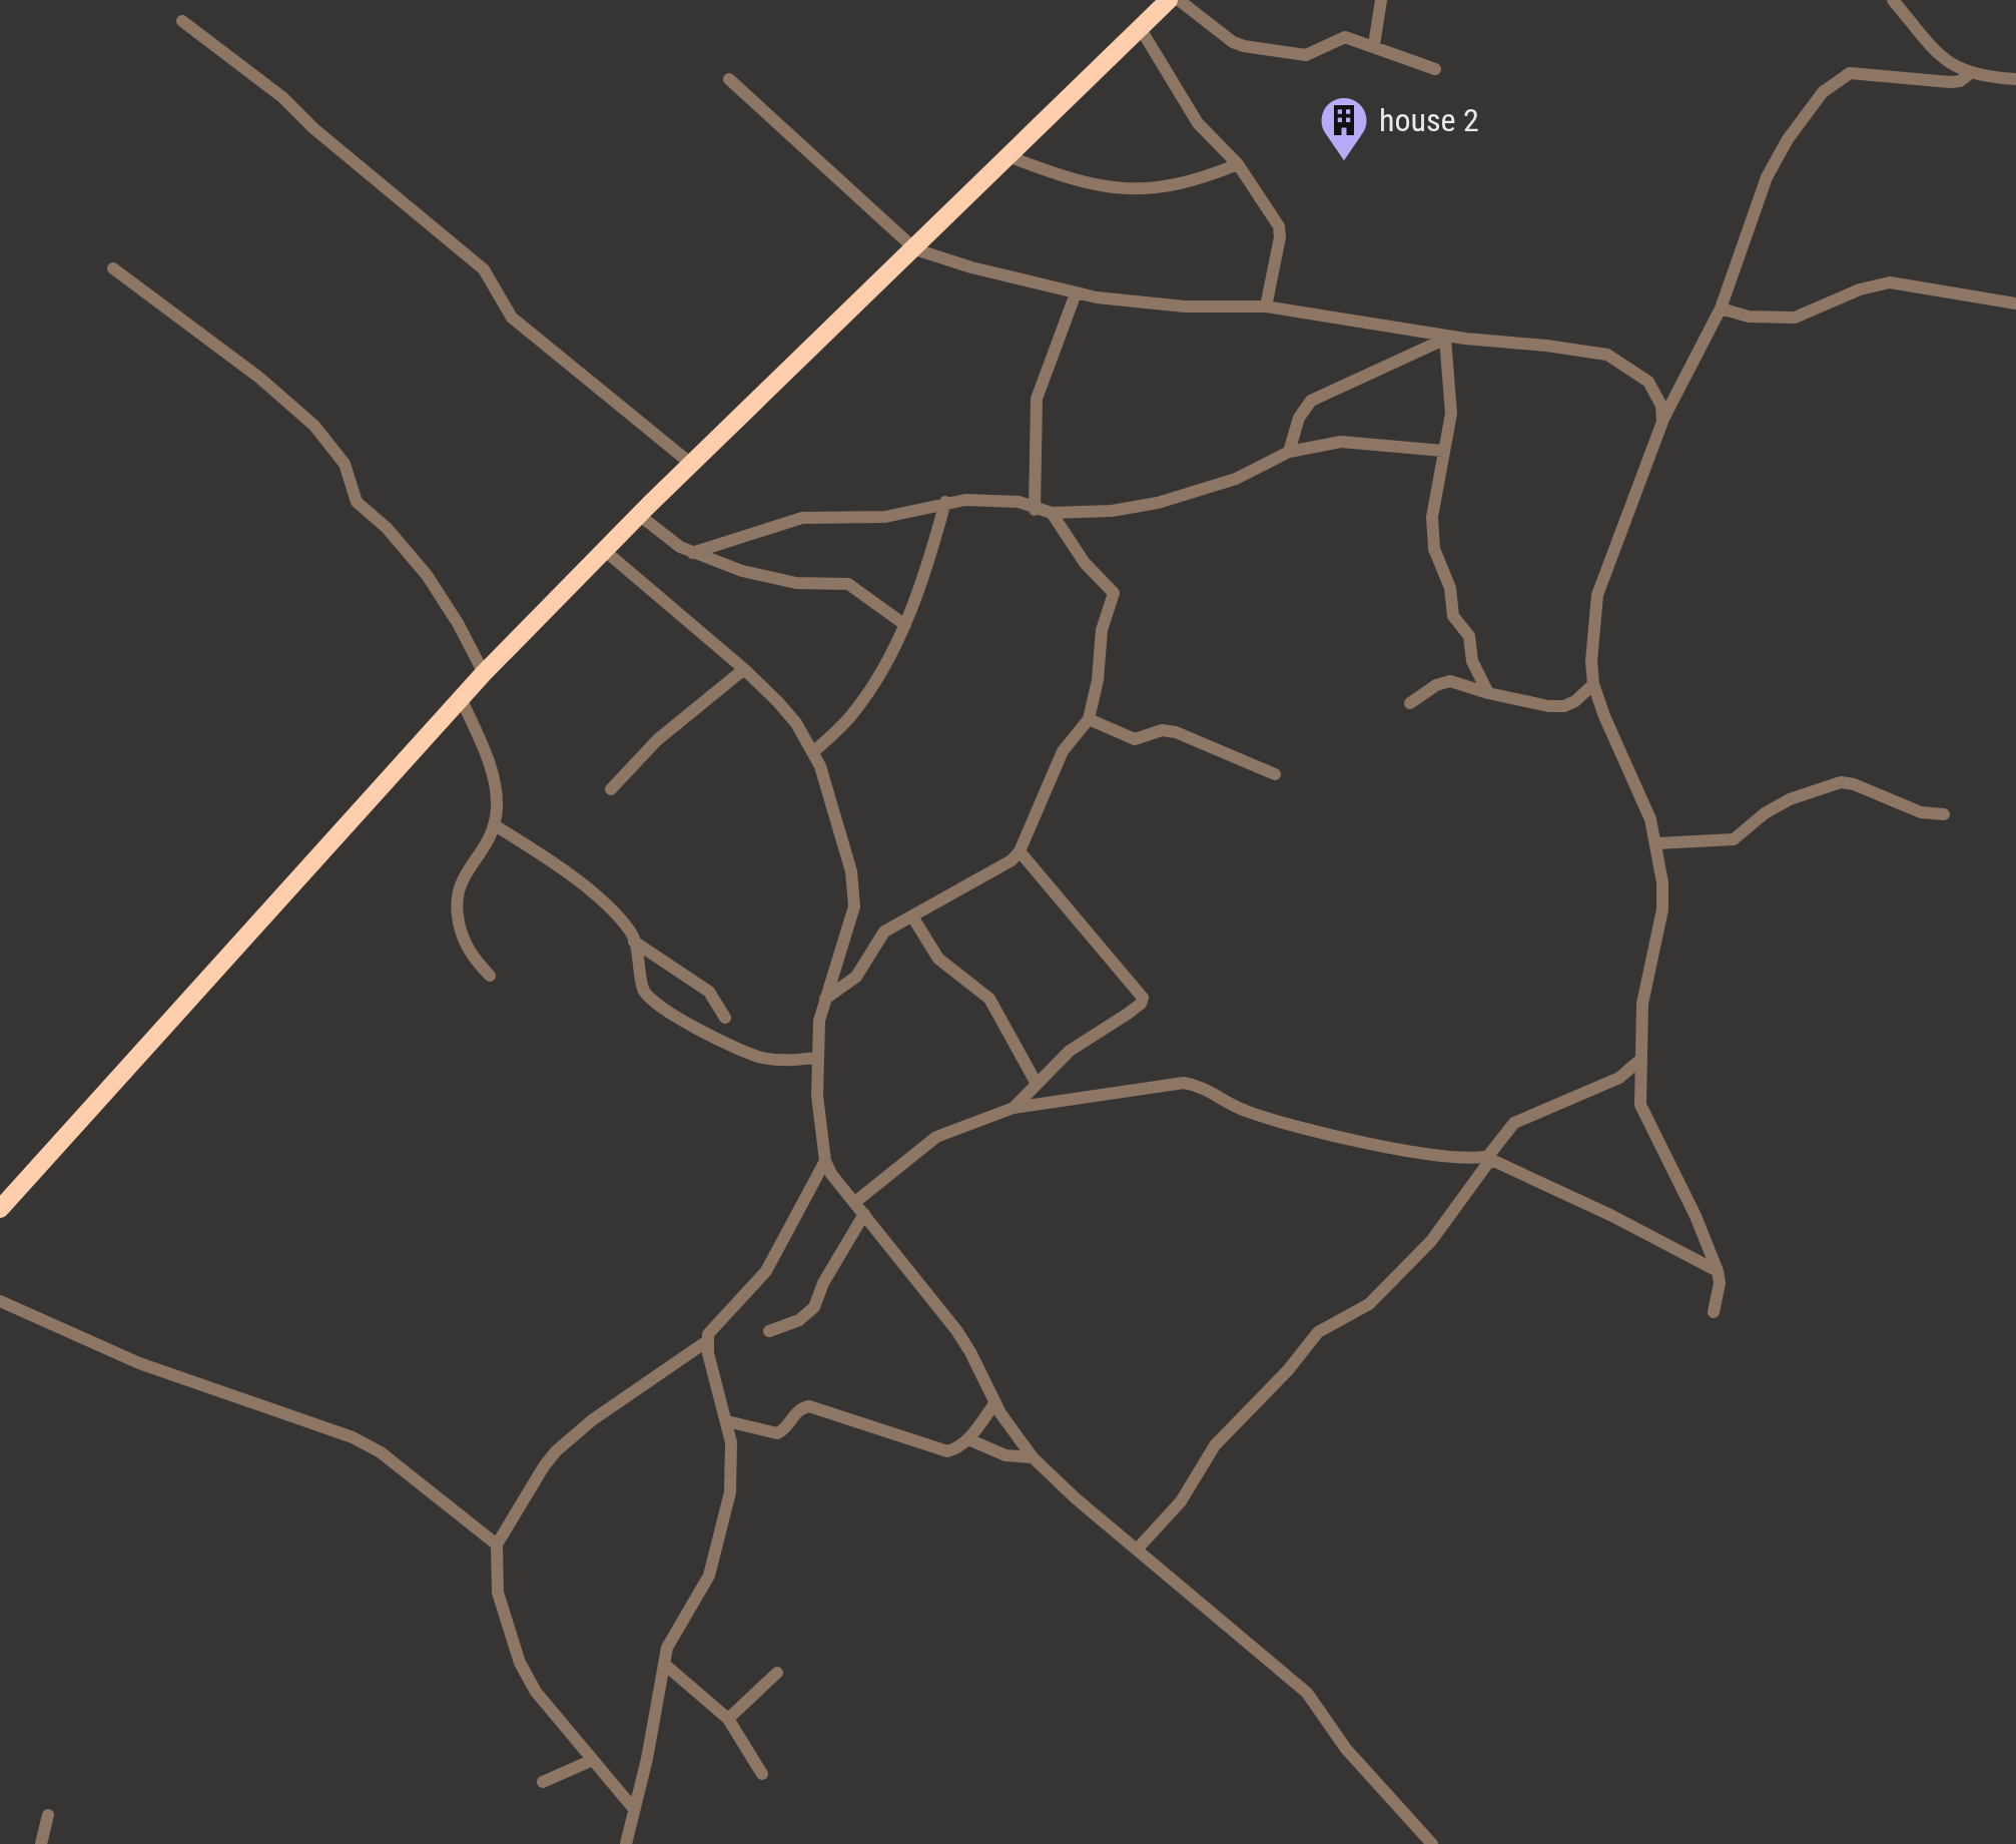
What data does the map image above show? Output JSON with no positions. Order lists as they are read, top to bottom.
{
  "places": {
    "building": ["house 2"]
  }
}
